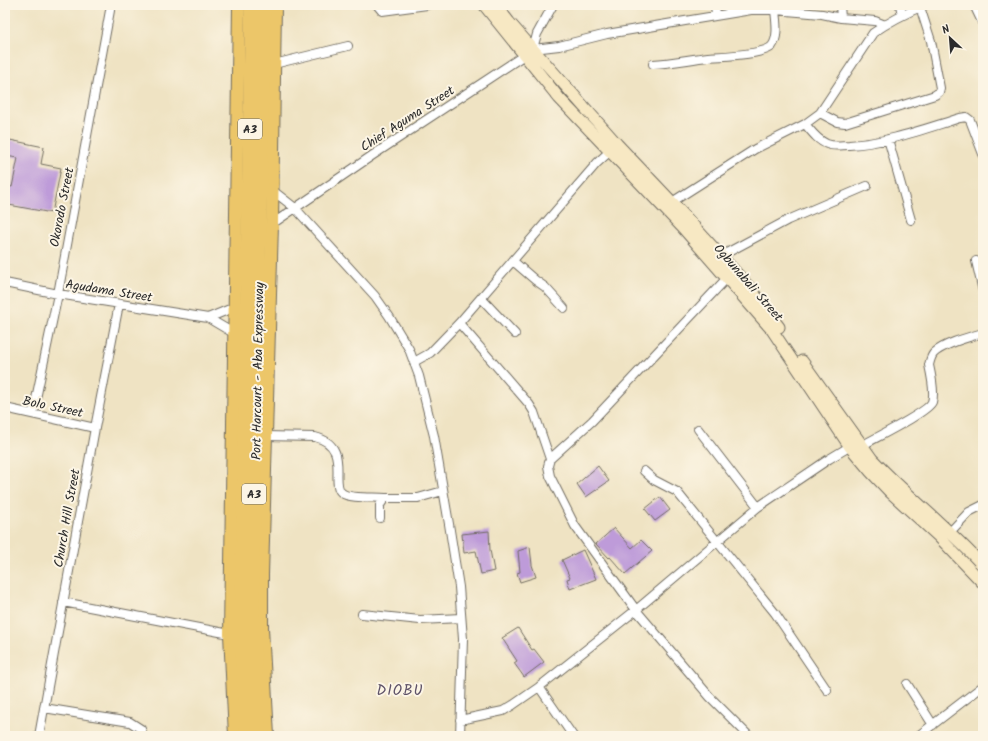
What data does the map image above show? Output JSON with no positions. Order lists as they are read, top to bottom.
{
  "streets": {
    "highway": ["A3", "Port Harcourt - Aba Expressway"],
    "street": [
      "Chief Aguma Street",
      "Okorodo Street",
      "Ogbunabali Street",
      "Agudama Street",
      "Bolo Street",
      "Church Hill Street"
    ]
  },
  "crossings": [
    ["Chief Aguma Street", "Ogbunabali Street"],
    ["Okorodo Street", "Agudama Street"],
    ["Okorodo Street", "Bolo Street"],
    ["Agudama Street", "Church Hill Street"],
    ["Bolo Street", "Church Hill Street"]
  ],
  "districts": ["DIOBU"],
  "north": "top left"
}
